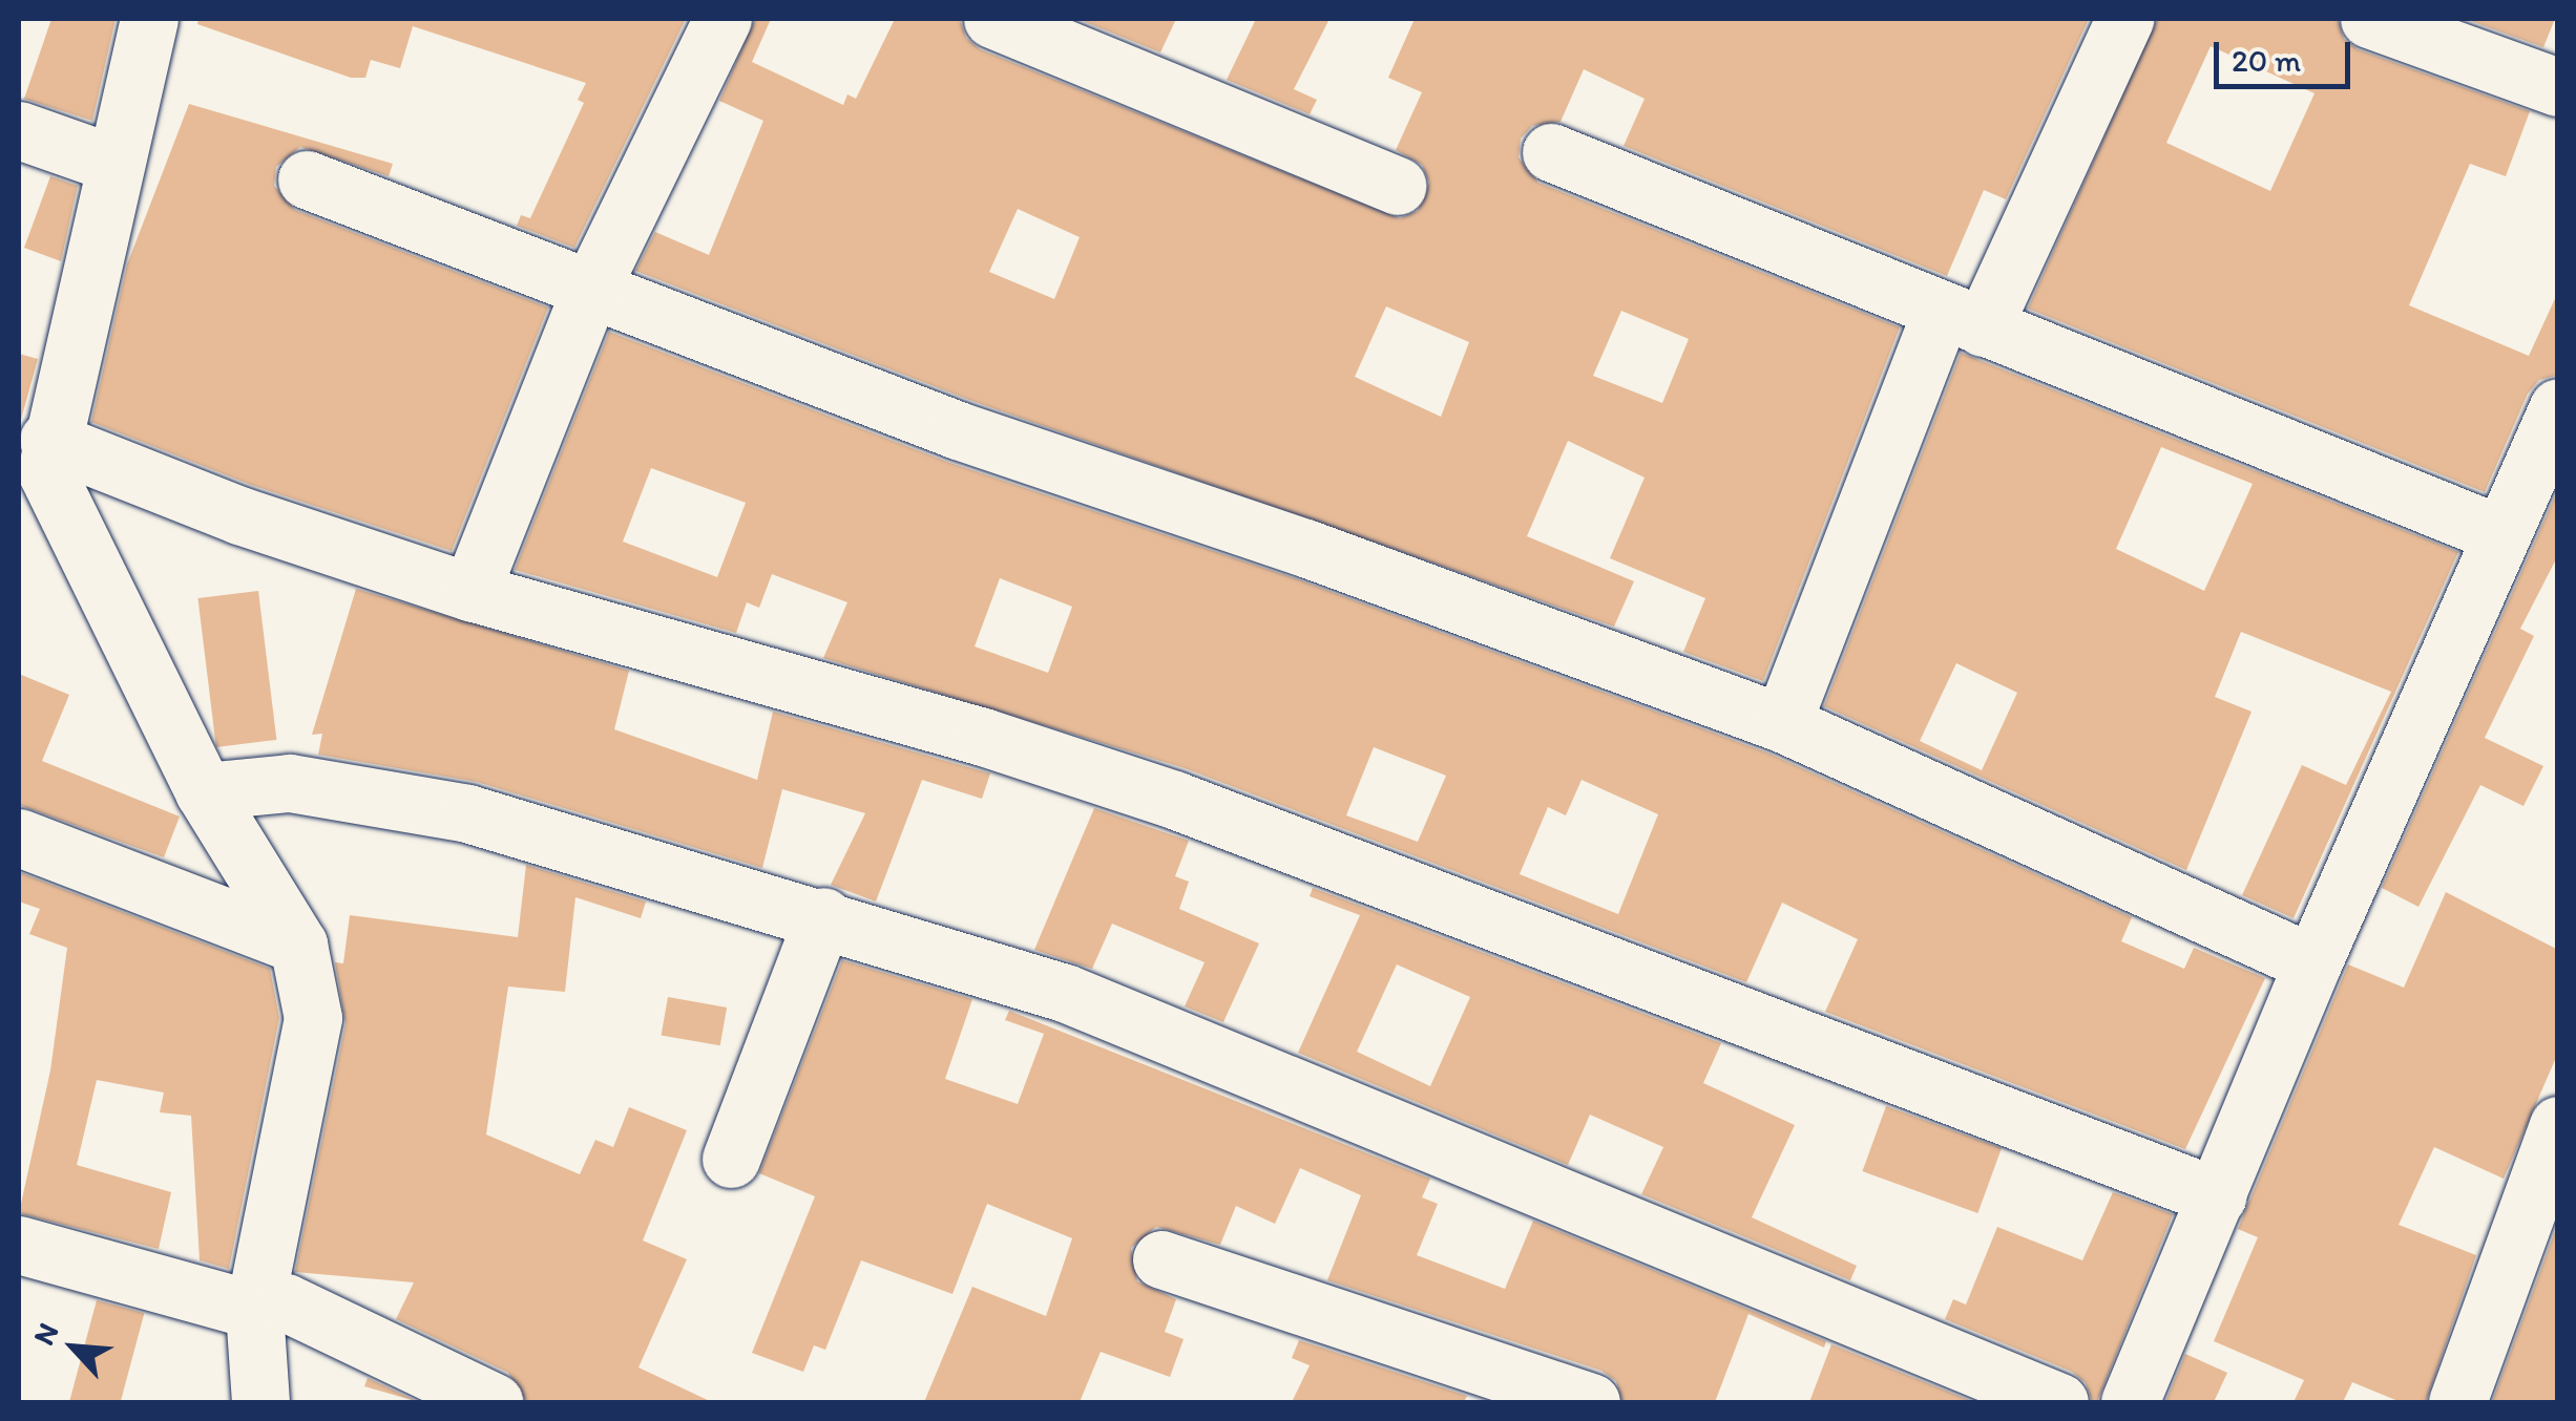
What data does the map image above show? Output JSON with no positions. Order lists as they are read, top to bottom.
{
  "scale_bar": "20 m",
  "north": "top left"
}
